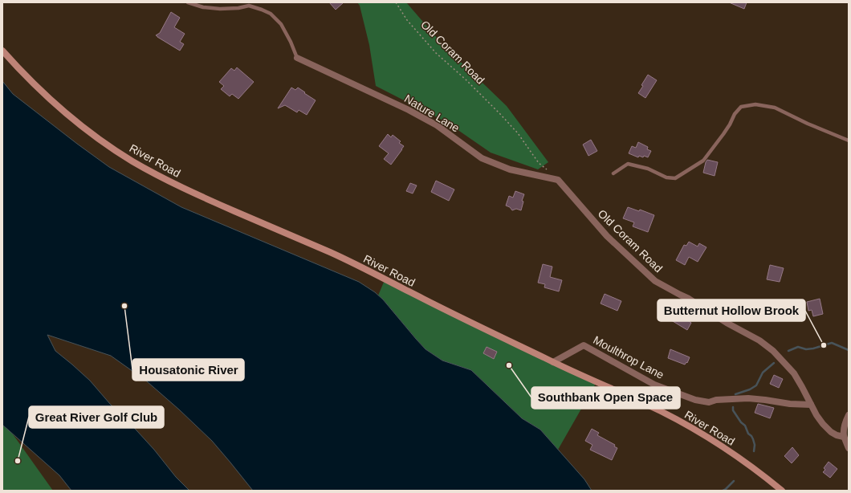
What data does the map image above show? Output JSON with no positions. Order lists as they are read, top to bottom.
{
  "streets": {
    "main road": ["River Road"],
    "street": ["Old Coram Road", "Nature Lane", "Moulthrop Lane"]
  },
  "crossings": [
    ["Old Coram Road", "Nature Lane"],
    ["Old Coram Road", "Moulthrop Lane"],
    ["River Road", "Moulthrop Lane"]
  ],
  "places": [
    "Housatonic River",
    "Butternut Hollow Brook",
    "Southbank Open Space",
    "Great River Golf Club"
  ]
}
